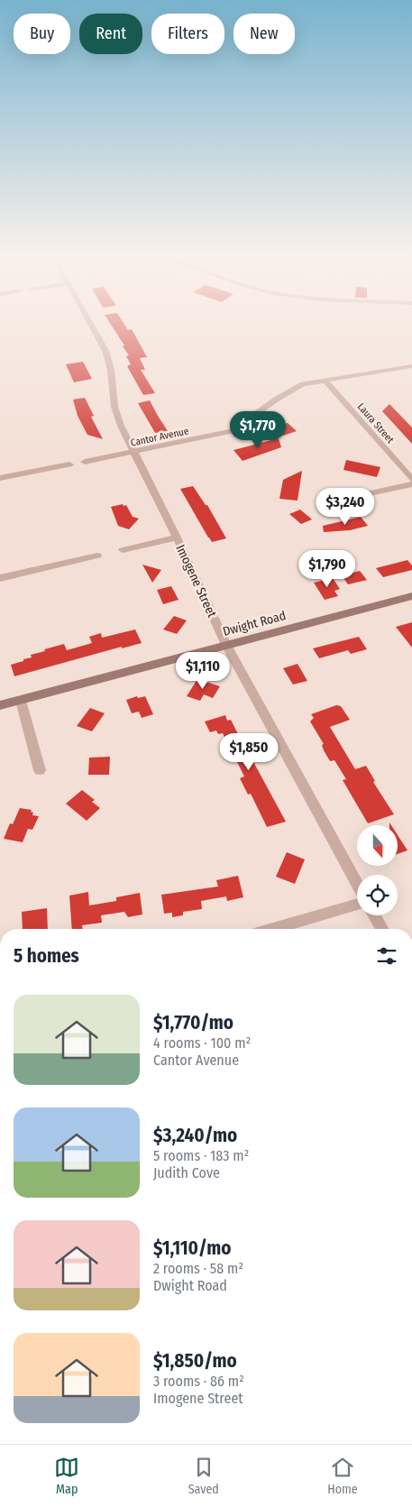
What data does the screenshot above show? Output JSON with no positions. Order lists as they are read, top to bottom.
{
  "streets": {
    "street": [
      "Laura Street",
      "Cantor Avenue",
      "Imogene Street",
      "Dwight Road"
    ]
  },
  "crossings": [
    ["Laura Street", "Cantor Avenue"],
    ["Cantor Avenue", "Imogene Street"],
    ["Imogene Street", "Dwight Road"]
  ],
  "north": "bottom",
  "page": {
    "chip": [
      "Buy",
      "Rent",
      "Filters",
      "New"
    ],
    "price": [
      "$1,770",
      "$3,240",
      "$1,790",
      "$1,110",
      "$1,850"
    ],
    "heading": "5 homes",
    "list": [
      {
        "name": "$1,770/mo",
        "note": "4 rooms · 100 m² · Cantor Avenue"
      },
      {
        "name": "$3,240/mo",
        "note": "5 rooms · 183 m² · Judith Cove"
      },
      {
        "name": "$1,110/mo",
        "note": "2 rooms · 58 m² · Dwight Road"
      },
      {
        "name": "$1,850/mo",
        "note": "3 rooms · 86 m² · Imogene Street"
      }
    ],
    "tabs": ["Map", "Saved", "Home"]
  }
}
